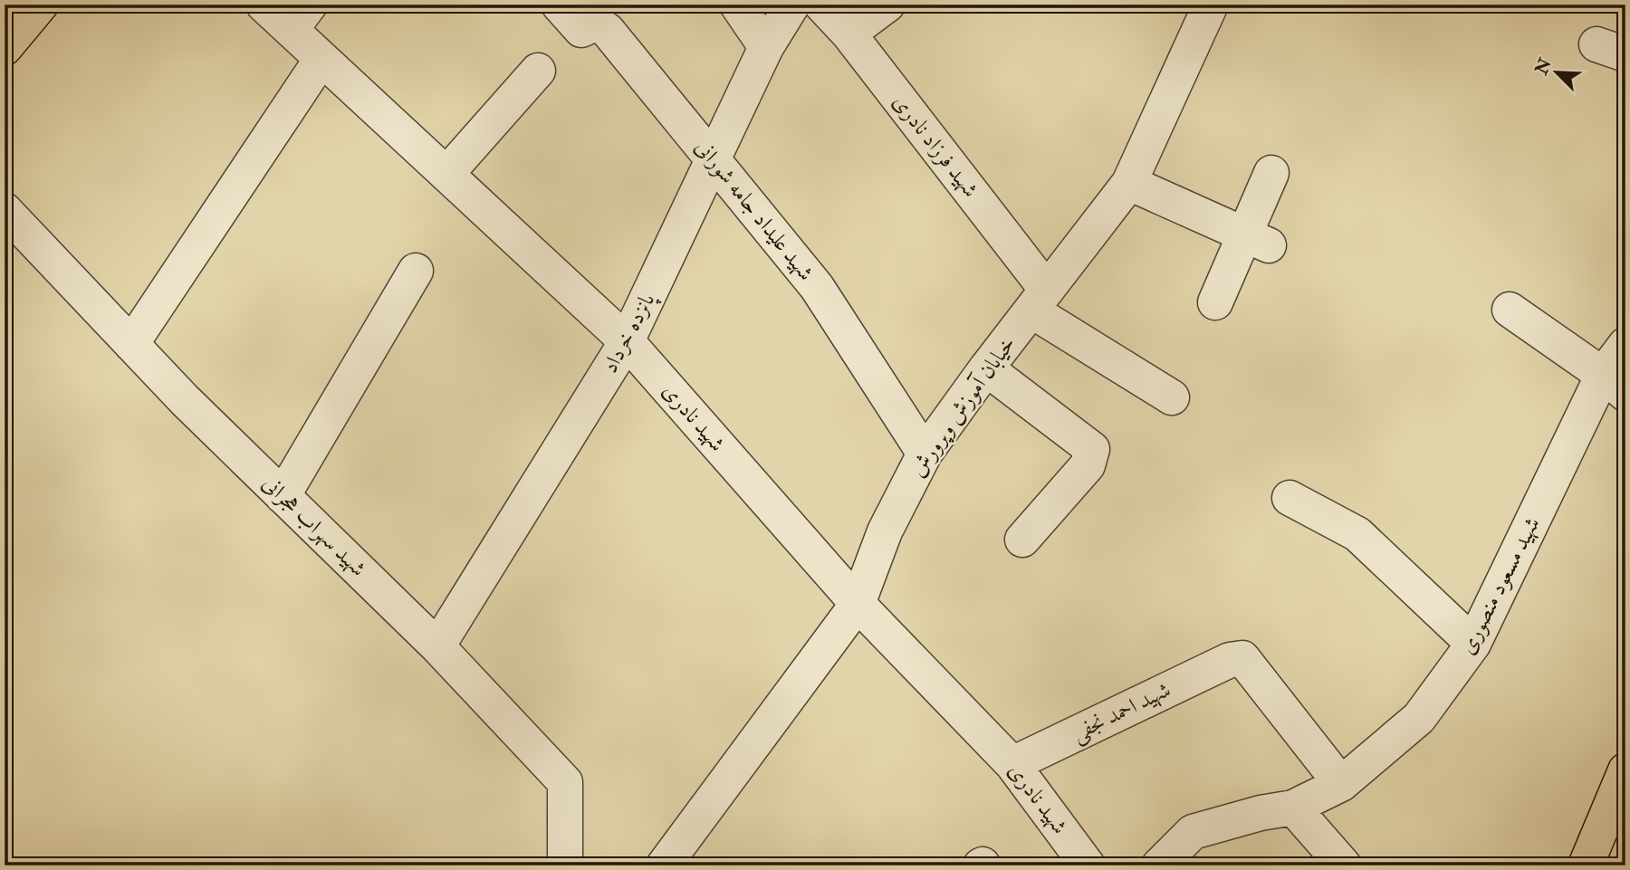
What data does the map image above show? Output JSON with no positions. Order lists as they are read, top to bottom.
{
  "streets": {
    "street": [
      "شهید فرزاد نادری",
      "شهید علیداد جامه شورانی",
      "پانزده خرداد",
      "خیابان آموزش وپرورش",
      "شهید نادری",
      "شهید سهراب هجرانی",
      "شهید مسعود منصوری",
      "شهید احمد نجفی"
    ]
  },
  "crossings": [
    ["شهید فرزاد نادری", "خیابان آموزش وپرورش"],
    ["شهید علیداد جامه شورانی", "پانزده خرداد"],
    ["شهید علیداد جامه شورانی", "خیابان آموزش وپرورش"],
    ["پانزده خرداد", "شهید نادری"],
    ["پانزده خرداد", "شهید سهراب هجرانی"],
    ["خیابان آموزش وپرورش", "شهید نادری"],
    ["شهید نادری", "شهید احمد نجفی"],
    ["شهید مسعود منصوری", "شهید احمد نجفی"]
  ],
  "north": "top left"
}
